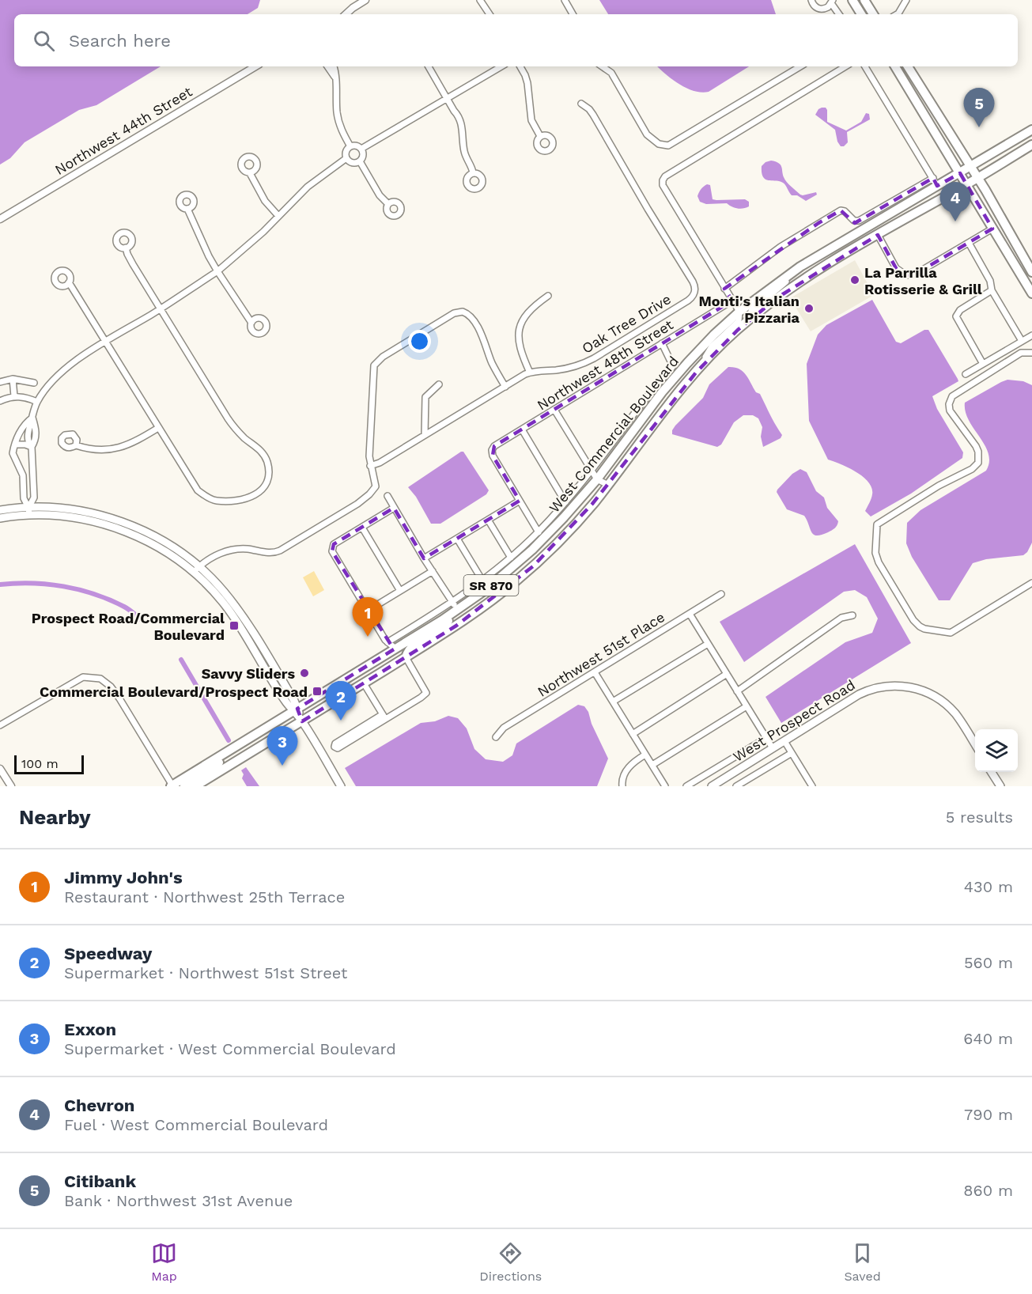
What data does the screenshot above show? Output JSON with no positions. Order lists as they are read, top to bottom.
{
  "streets": {
    "main road": ["West Commercial Boulevard", "SR 870", "West Prospect Road"],
    "street": [
      "Northwest 44th Street",
      "Oak Tree Drive",
      "Northwest 48th Street",
      "Northwest 51st Place"
    ]
  },
  "places": {
    "other": ["La Parrilla Rotisserie & Grill", "Monti's Italian Pizzaria", "Savvy Sliders"],
    "transit": ["Prospect Road/Commercial Boulevard", "Commercial Boulevard/Prospect Road"]
  },
  "scale_bar": "100 m",
  "page": {
    "search": "Search here",
    "pins": [
      "5",
      "4",
      "1",
      "2",
      "3"
    ],
    "scale": "100 m",
    "heading": ["Nearby", "5 results"],
    "list": [
      {
        "mark": "1",
        "name": "Jimmy John's",
        "note": "Restaurant · Northwest 25th Terrace",
        "value": "430 m"
      },
      {
        "mark": "2",
        "name": "Speedway",
        "note": "Supermarket · Northwest 51st Street",
        "value": "560 m"
      },
      {
        "mark": "3",
        "name": "Exxon",
        "note": "Supermarket · West Commercial Boulevard",
        "value": "640 m"
      },
      {
        "mark": "4",
        "name": "Chevron",
        "note": "Fuel · West Commercial Boulevard",
        "value": "790 m"
      },
      {
        "mark": "5",
        "name": "Citibank",
        "note": "Bank · Northwest 31st Avenue",
        "value": "860 m"
      }
    ],
    "nav": ["Map", "Directions", "Saved"]
  }
}
